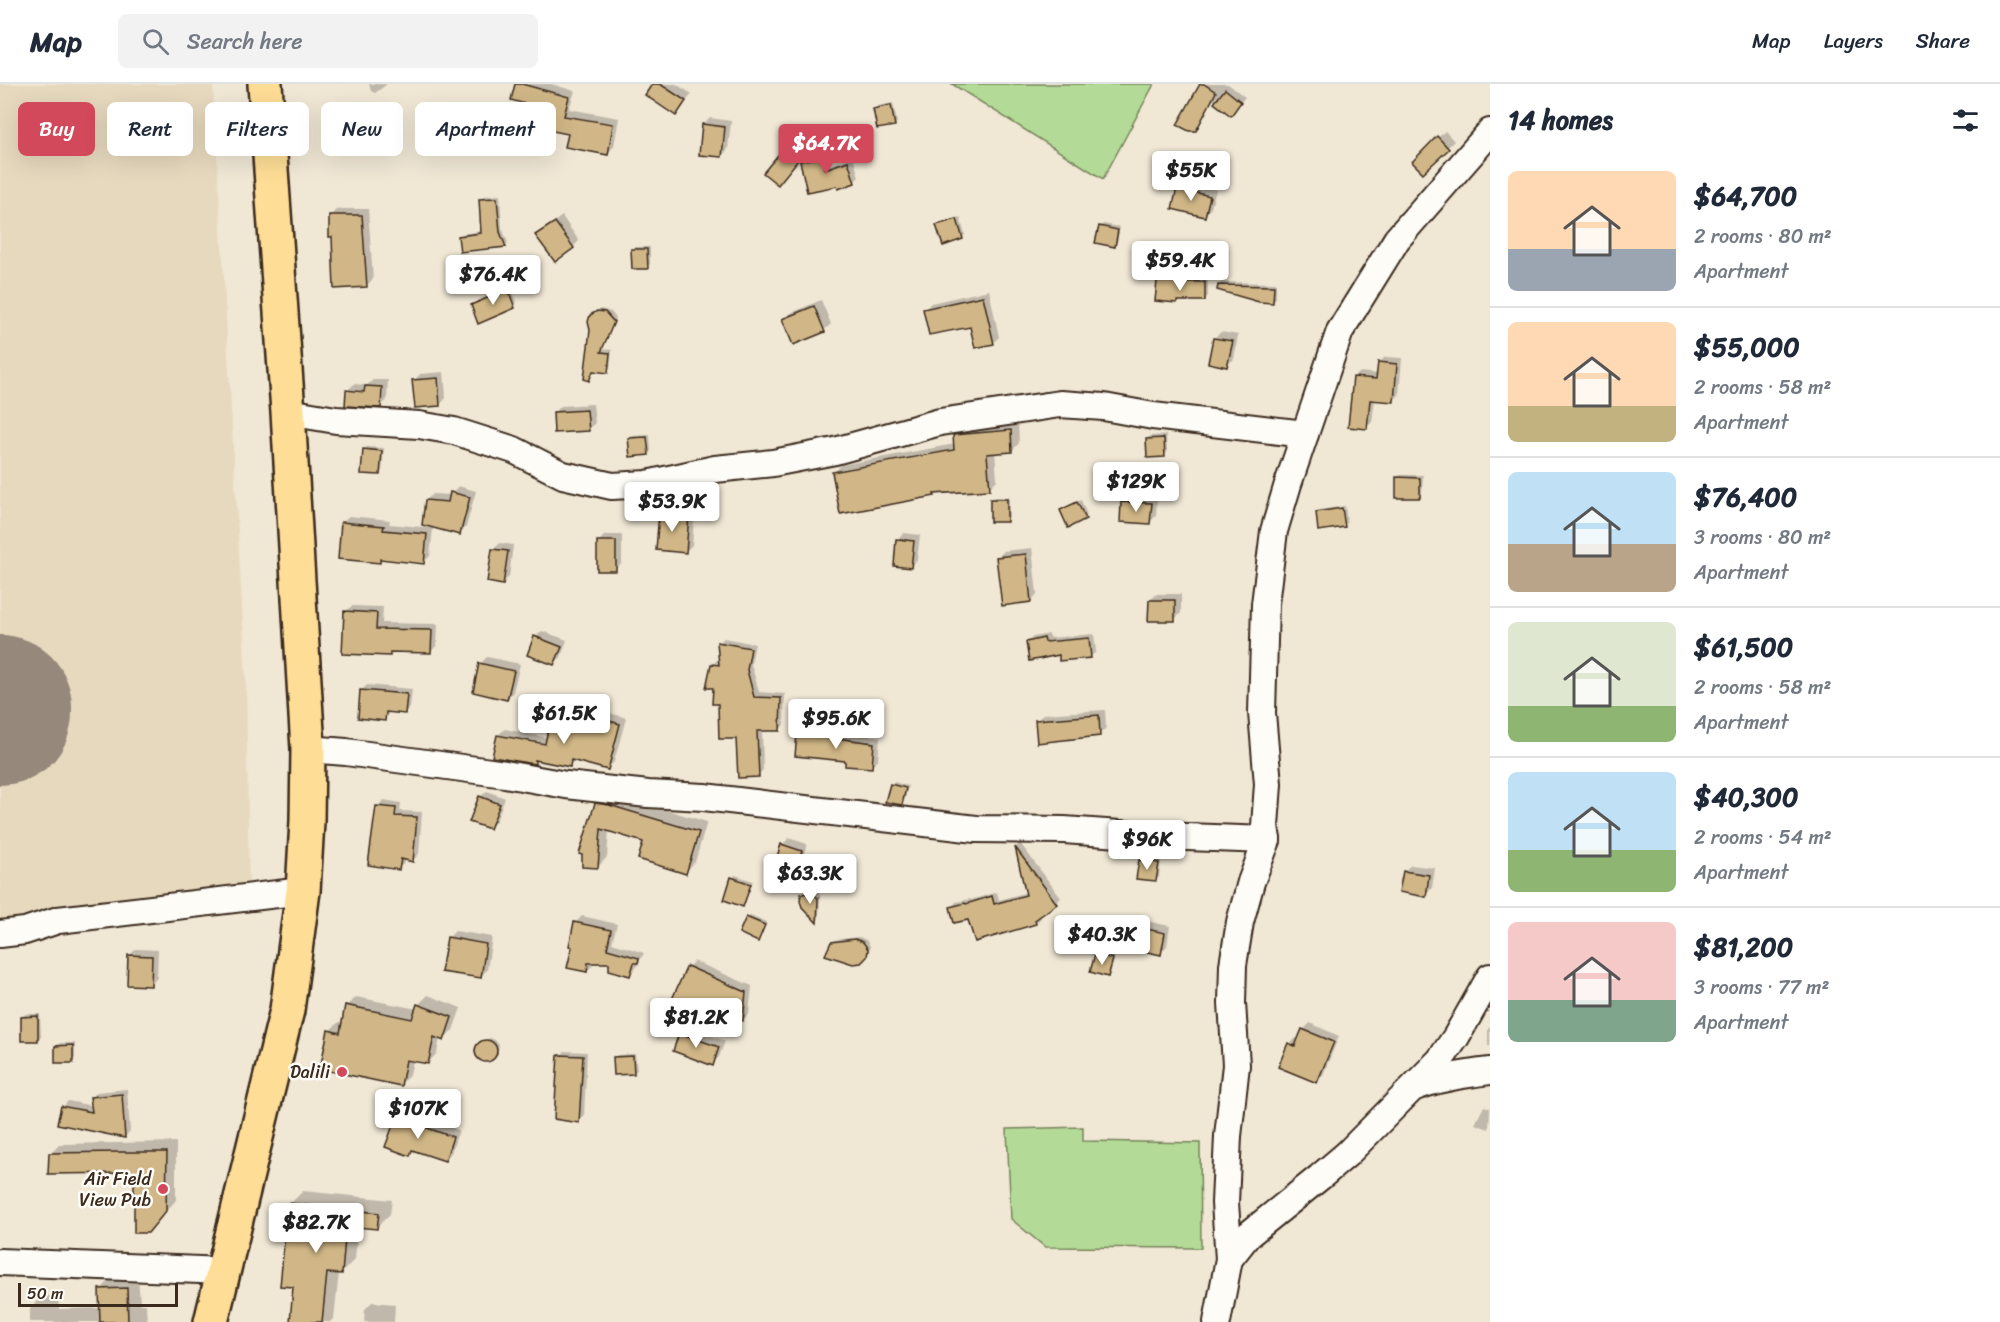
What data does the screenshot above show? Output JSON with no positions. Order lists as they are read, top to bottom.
{
  "places": ["Dalili", "Air Field View Pub"],
  "scale_bar": "50 m",
  "page": {
    "header": "Map",
    "search": "Search here",
    "nav": ["Map", "Layers", "Share"],
    "heading": "14 homes",
    "chip": [
      "Buy",
      "Rent",
      "Filters",
      "New",
      "Apartment"
    ],
    "price": [
      "$64.7K",
      "$55K",
      "$59.4K",
      "$76.4K",
      "$129K",
      "$53.9K",
      "$61.5K",
      "$95.6K",
      "$96K",
      "$63.3K",
      "$40.3K",
      "$81.2K",
      "$107K",
      "$82.7K"
    ],
    "list": [
      {
        "name": "$64,700",
        "note": "2 rooms · 80 m² · Apartment"
      },
      {
        "name": "$55,000",
        "note": "2 rooms · 58 m² · Apartment"
      },
      {
        "name": "$76,400",
        "note": "3 rooms · 80 m² · Apartment"
      },
      {
        "name": "$61,500",
        "note": "2 rooms · 58 m² · Apartment"
      },
      {
        "name": "$40,300",
        "note": "2 rooms · 54 m² · Apartment"
      },
      {
        "name": "$81,200",
        "note": "3 rooms · 77 m² · Apartment"
      }
    ],
    "scale": "50 m"
  }
}
